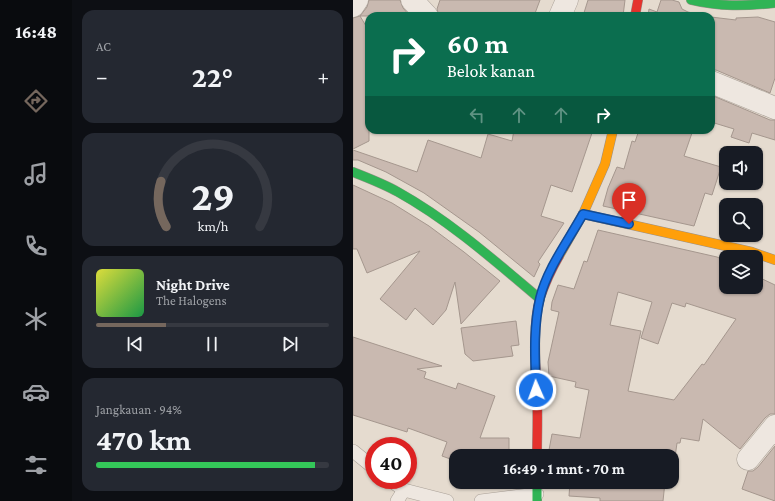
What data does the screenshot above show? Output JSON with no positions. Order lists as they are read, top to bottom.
{
  "page": {
    "tabs": "16:48",
    "tile": [
      "AC",
      ["Jangkauan · 94%", "470 km"]
    ],
    "turn": ["60 m", "Belok kanan"],
    "heat": ["−", "22°", "+"],
    "song": ["Night Drive", "The Halogens"],
    "limit": "40",
    "trip": "16:49 · 1 mnt · 70 m",
    "gauge": ["29", "km/h"]
  }
}
